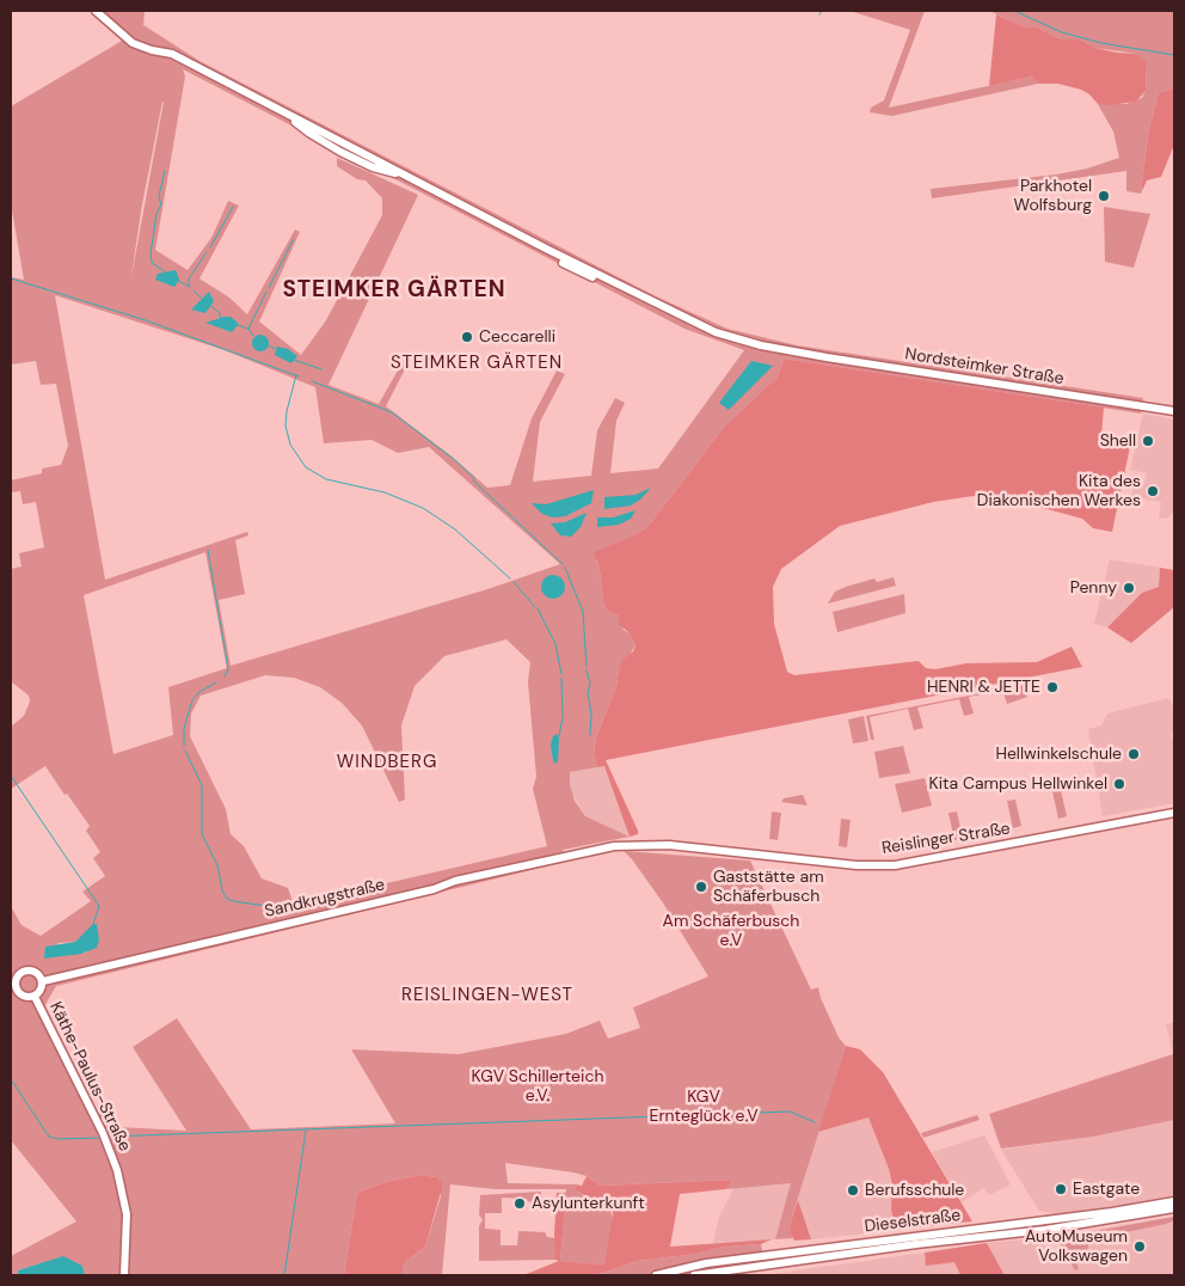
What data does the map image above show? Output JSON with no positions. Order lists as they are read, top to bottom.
{
  "streets": {
    "street": [
      "Nordsteimker Straße",
      "Reislinger Straße",
      "Sandkrugstraße",
      "Käthe-Paulus-Straße",
      "Dieselstraße"
    ]
  },
  "crossings": [
    ["Reislinger Straße", "Sandkrugstraße"],
    ["Sandkrugstraße", "Käthe-Paulus-Straße"]
  ],
  "districts": [
    "STEIMKER GÄRTEN",
    "STEIMKER GÄRTEN",
    "WINDBERG",
    "REISLINGEN-WEST"
  ],
  "parks": ["Am Schäferbusch e.V", "KGV Schillerteich e.V.", "KGV Ernteglück e.V"],
  "places": [
    "Parkhotel Wolfsburg",
    "Ceccarelli",
    "Shell",
    "Kita des Diakonischen Werkes",
    "Penny",
    "HENRI & JETTE",
    "Hellwinkelschule",
    "Kita Campus Hellwinkel",
    "Gaststätte am Schäferbusch",
    "Eastgate",
    "Berufsschule",
    "Asylunterkunft",
    "AutoMuseum Volkswagen"
  ]
}
